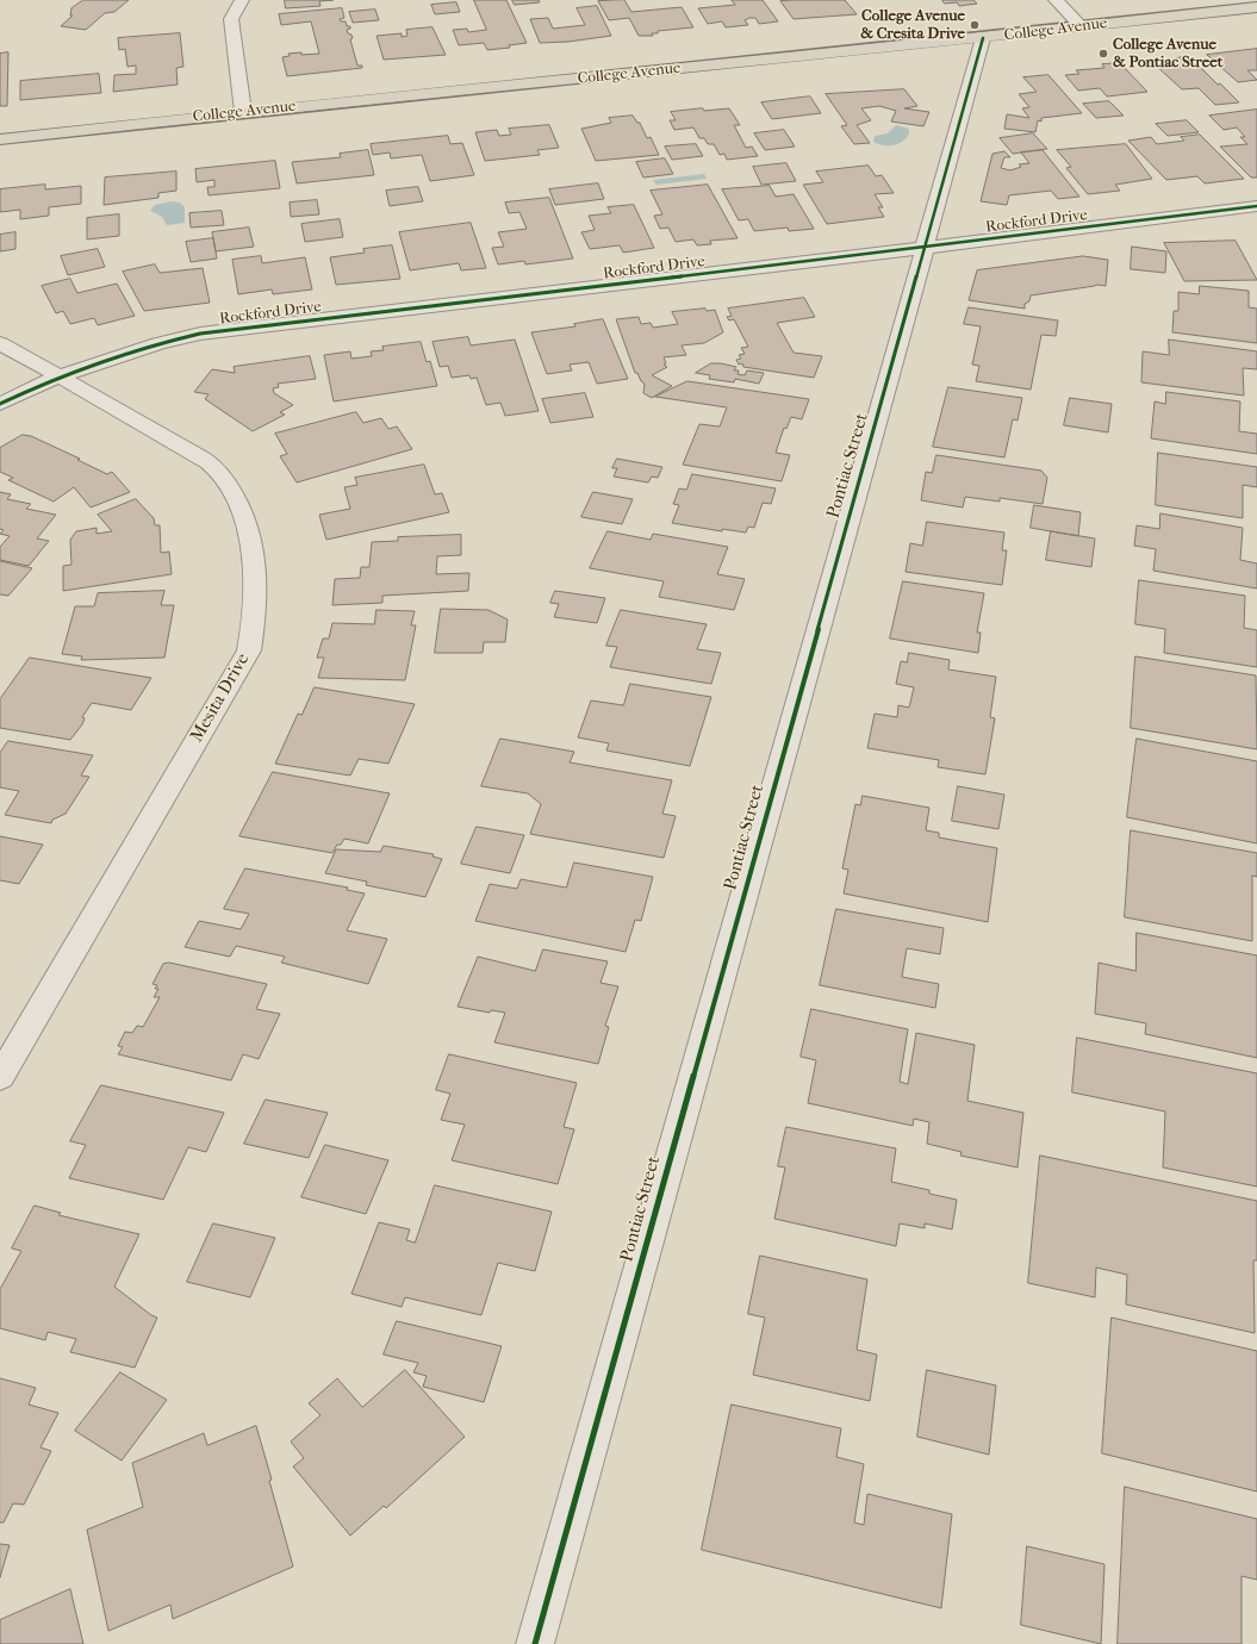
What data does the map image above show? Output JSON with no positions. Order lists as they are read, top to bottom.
{
  "streets": {
    "main road": ["College Avenue"],
    "street": ["Rockford Drive", "Pontiac Street", "Mesita Drive"]
  },
  "crossings": [
    ["College Avenue", "Pontiac Street"],
    ["Rockford Drive", "Pontiac Street"],
    ["Rockford Drive", "Mesita Drive"]
  ],
  "places": ["College Avenue & Cresita Drive", "College Avenue & Pontiac Street"]
}
